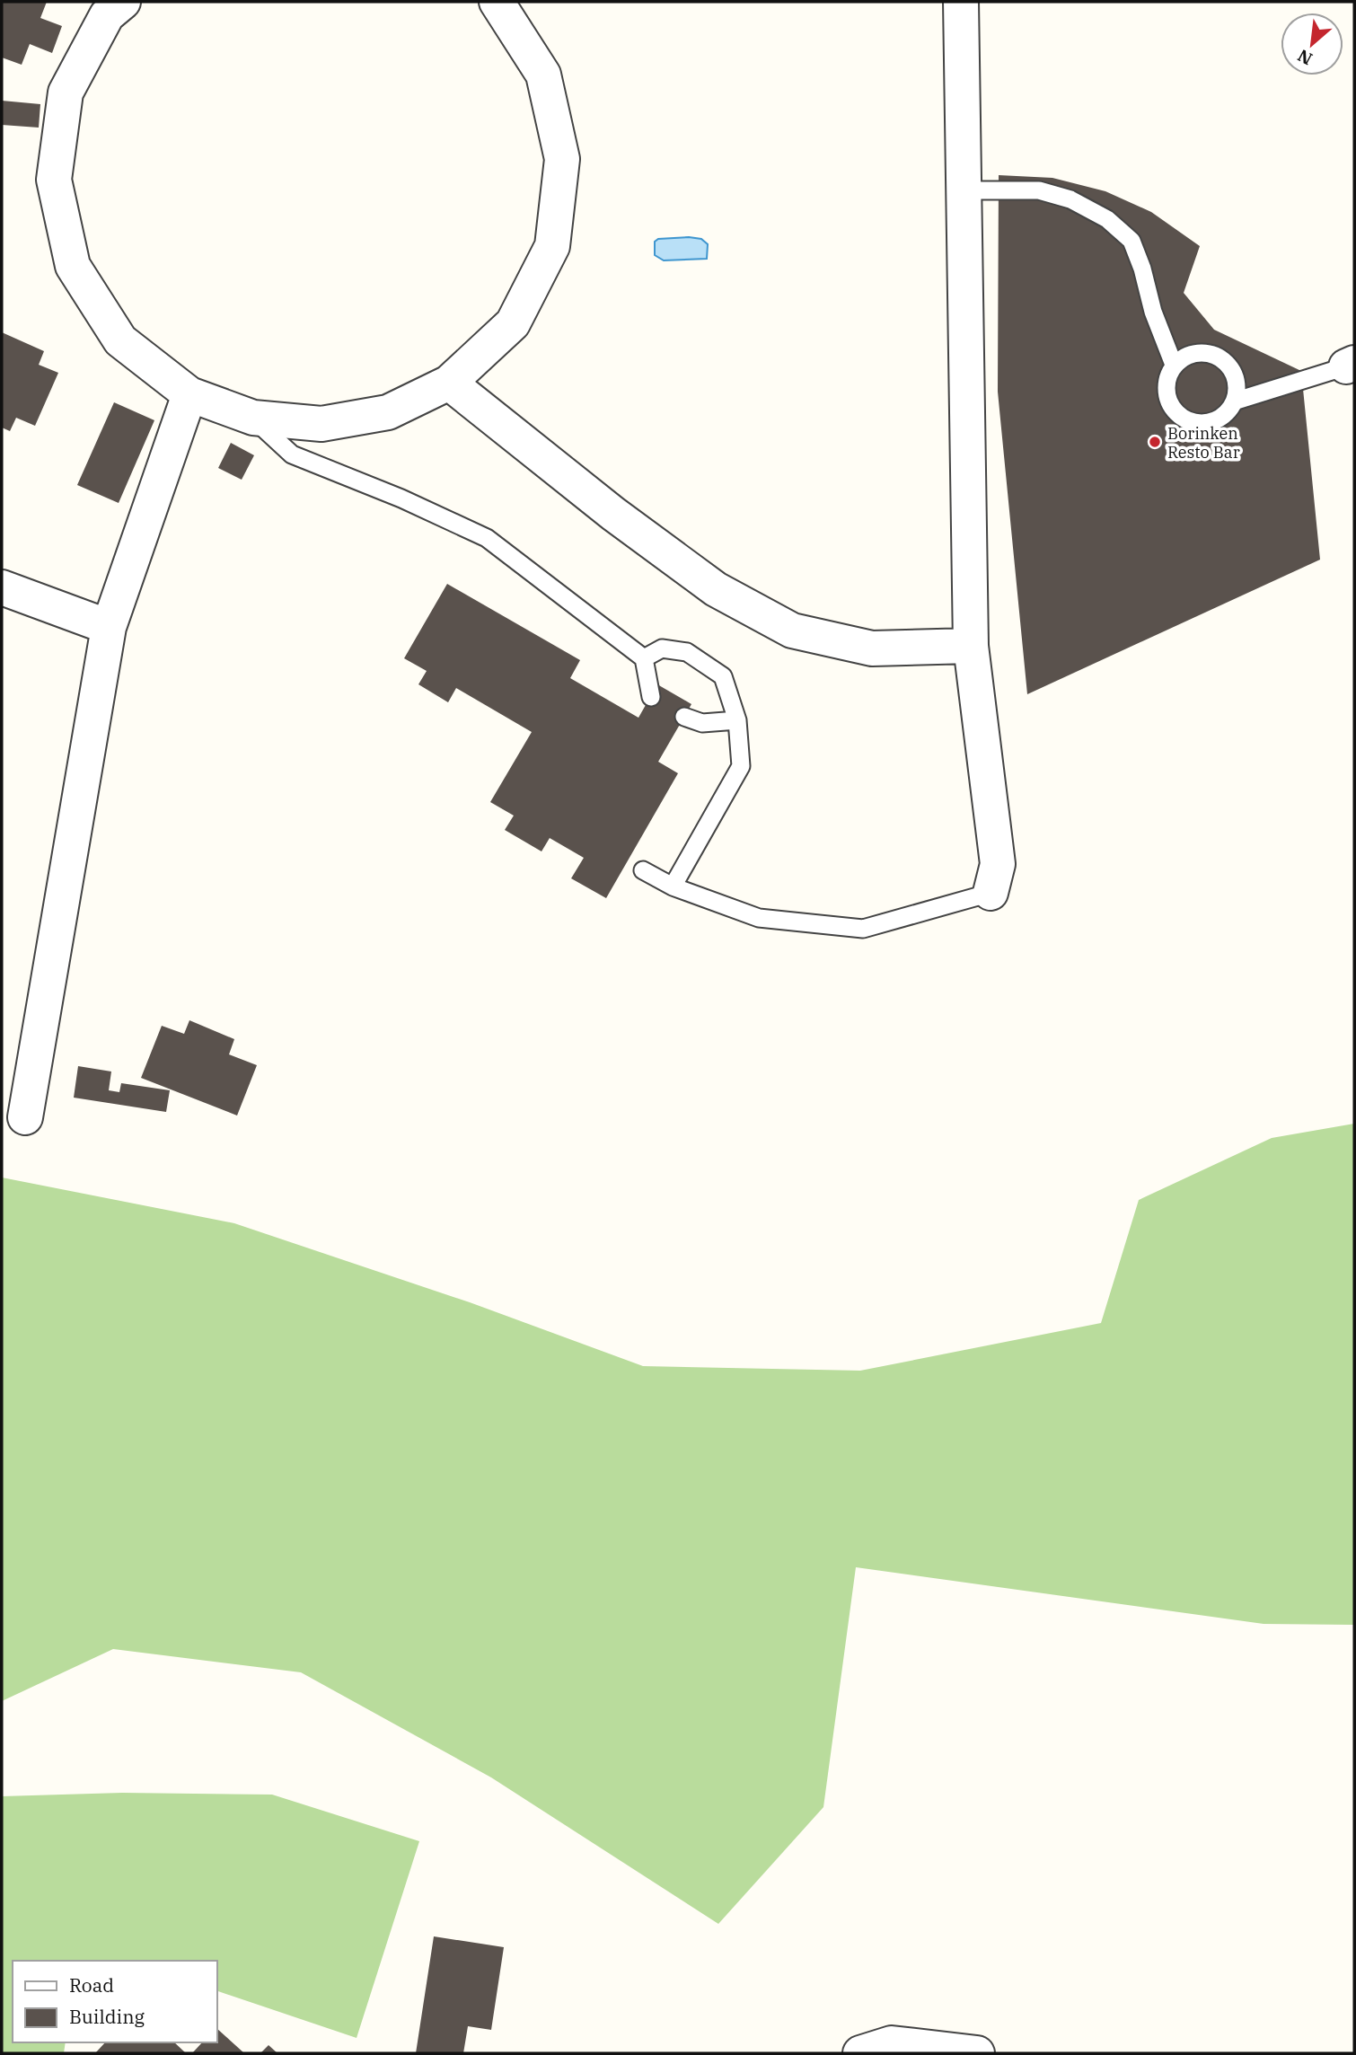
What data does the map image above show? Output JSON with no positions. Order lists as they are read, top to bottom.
{
  "places": ["Borinken Resto Bar"],
  "legend": ["Road", "Building"],
  "north": "bottom left"
}
